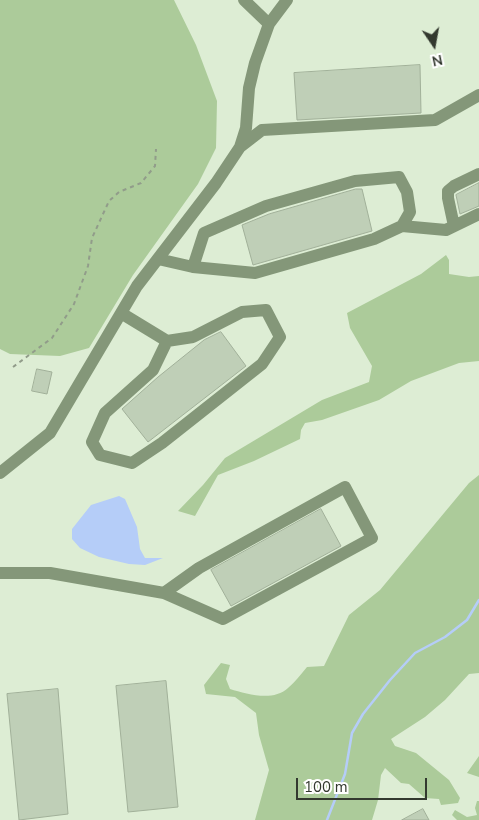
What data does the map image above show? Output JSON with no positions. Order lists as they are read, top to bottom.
{
  "scale_bar": "100 m",
  "north": "bottom"
}
